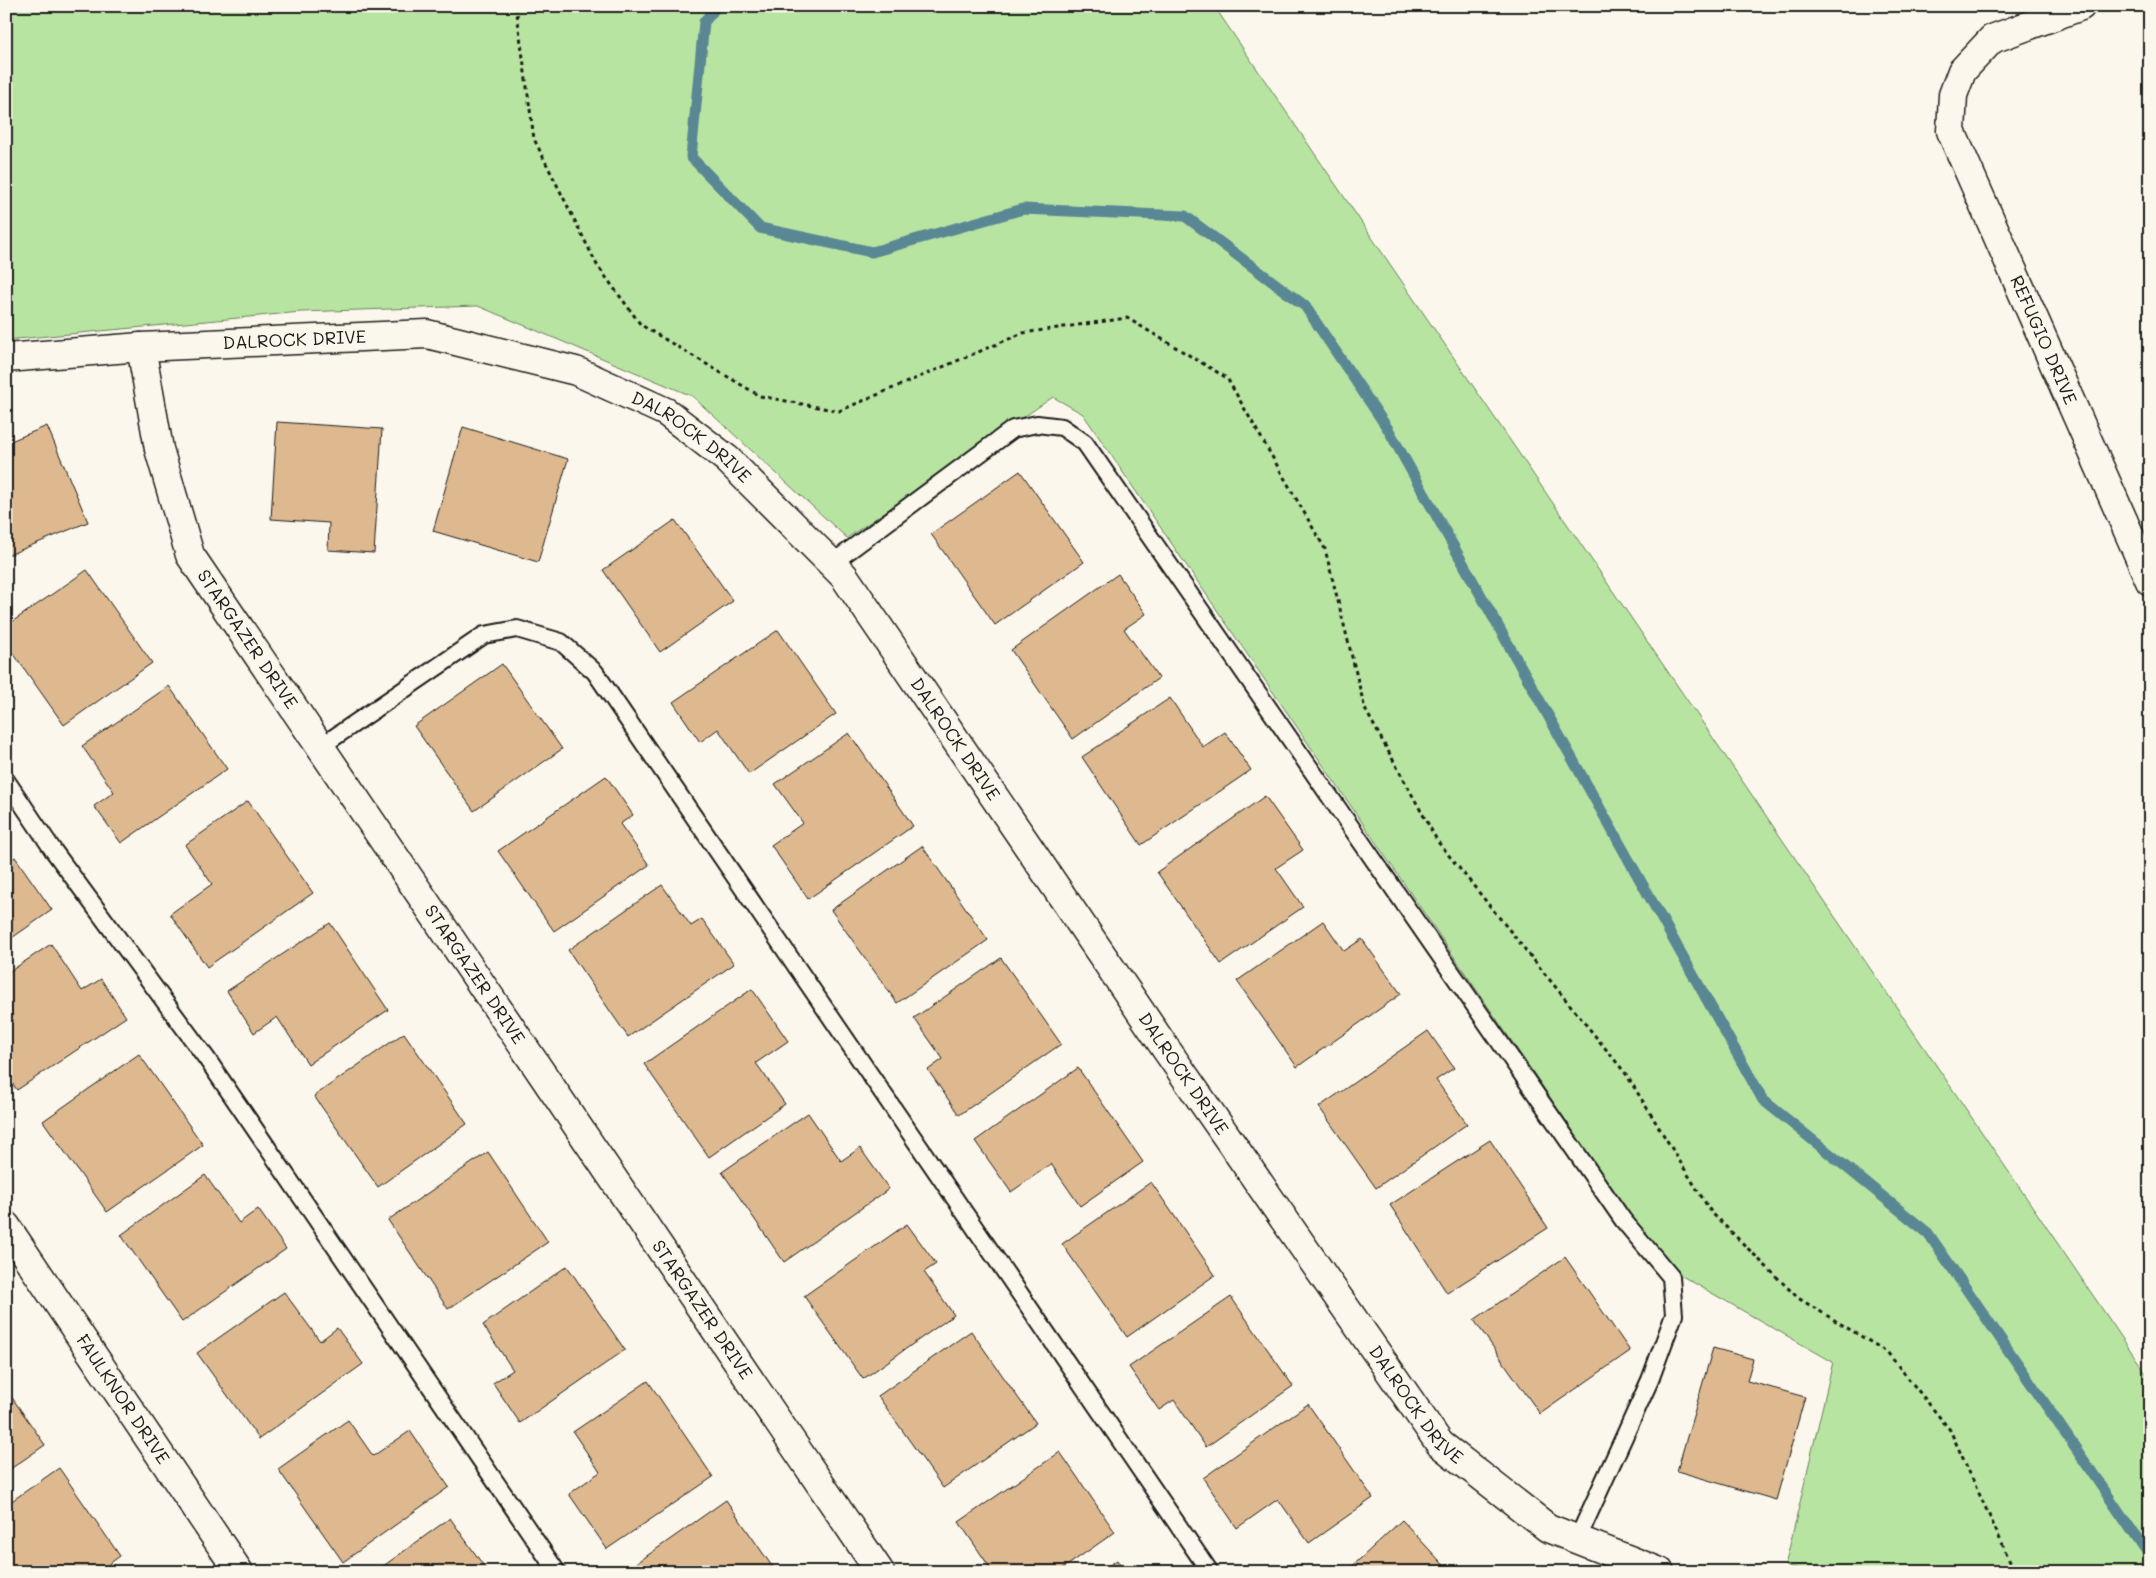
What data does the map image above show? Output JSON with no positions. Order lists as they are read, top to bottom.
{
  "streets": {
    "street": [
      "REFUGIO DRIVE",
      "DALROCK DRIVE",
      "STARGAZER DRIVE",
      "FAULKNOR DRIVE"
    ]
  },
  "crossings": [
    ["DALROCK DRIVE", "STARGAZER DRIVE"]
  ]
}
